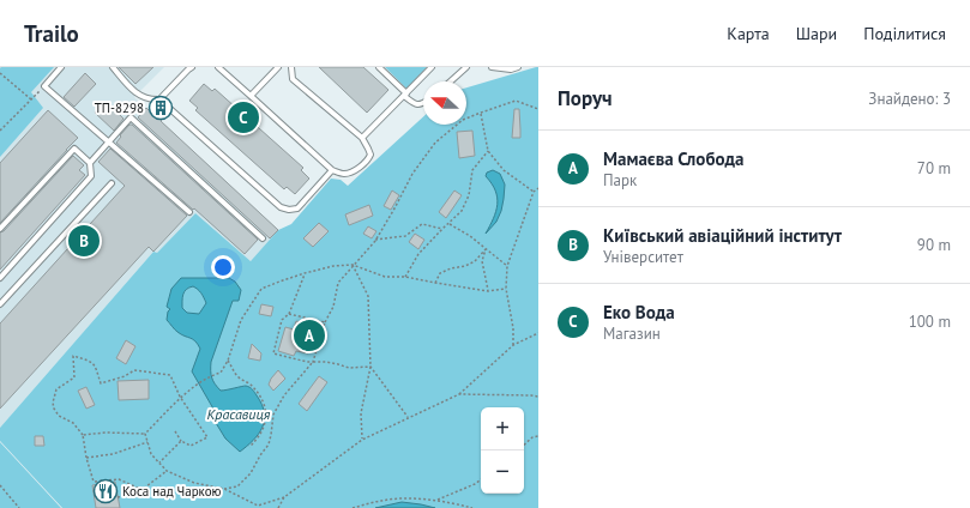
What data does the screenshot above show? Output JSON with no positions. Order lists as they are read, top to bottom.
{
  "water": ["Красавиця"],
  "places": {
    "building": ["ТП-8298"],
    "restaurant": ["Коса над Чаркою"]
  },
  "north": "left",
  "page": {
    "header": "Trailo",
    "nav": ["Карта", "Шари", "Поділитися"],
    "heading": ["Поруч", "Знайдено: 3"],
    "pins": ["C", "B", "A"],
    "list": [
      {
        "mark": "A",
        "name": "Мамаєва Слобода",
        "note": "Парк",
        "value": "70 m"
      },
      {
        "mark": "B",
        "name": "Київський авіаційний інститут",
        "note": "Університет",
        "value": "90 m"
      },
      {
        "mark": "C",
        "name": "Еко Вода",
        "note": "Магазин",
        "value": "100 m"
      }
    ],
    "map_buttons": ["+", "−"]
  }
}
